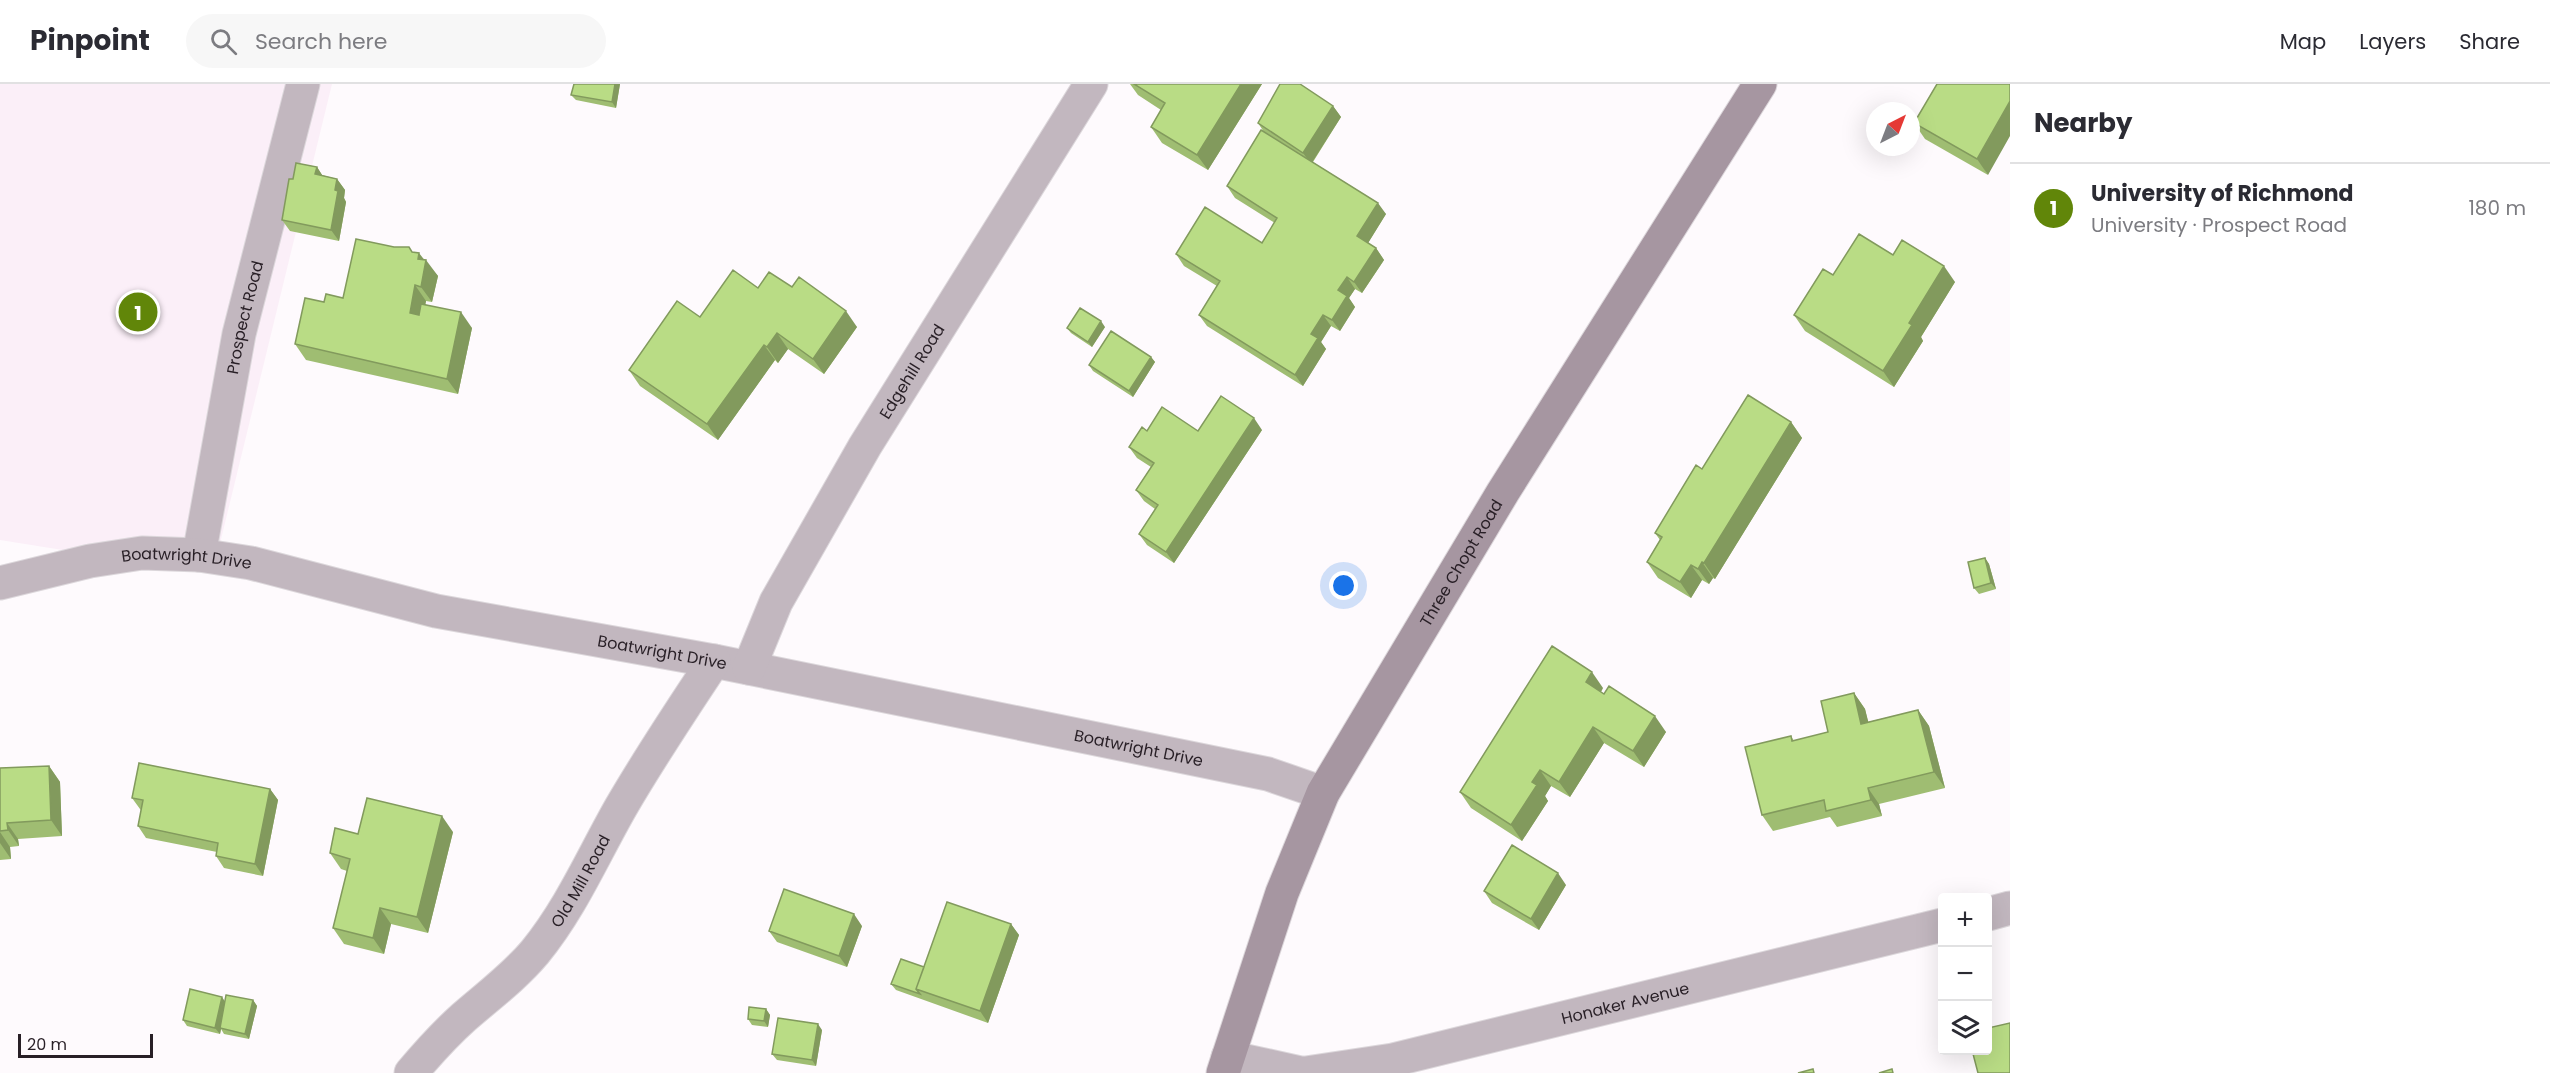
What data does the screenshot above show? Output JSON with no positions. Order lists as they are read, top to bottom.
{
  "streets": {
    "main road": ["Three Chopt Road"],
    "street": [
      "Prospect Road",
      "Edgehill Road",
      "Boatwright Drive",
      "Old Mill Road",
      "Honaker Avenue"
    ]
  },
  "crossings": [
    ["Prospect Road", "Boatwright Drive"],
    ["Edgehill Road", "Boatwright Drive"],
    ["Boatwright Drive", "Three Chopt Road"],
    ["Boatwright Drive", "Old Mill Road"]
  ],
  "scale_bar": "20 m",
  "north": "top right",
  "page": {
    "header": "Pinpoint",
    "search": "Search here",
    "nav": ["Map", "Layers", "Share"],
    "heading": "Nearby",
    "list": [
      {
        "mark": "1",
        "name": "University of Richmond",
        "note": "University · Prospect Road",
        "value": "180 m"
      }
    ],
    "pins": "1",
    "map_buttons": ["+", "−"],
    "scale": "20 m"
  }
}
